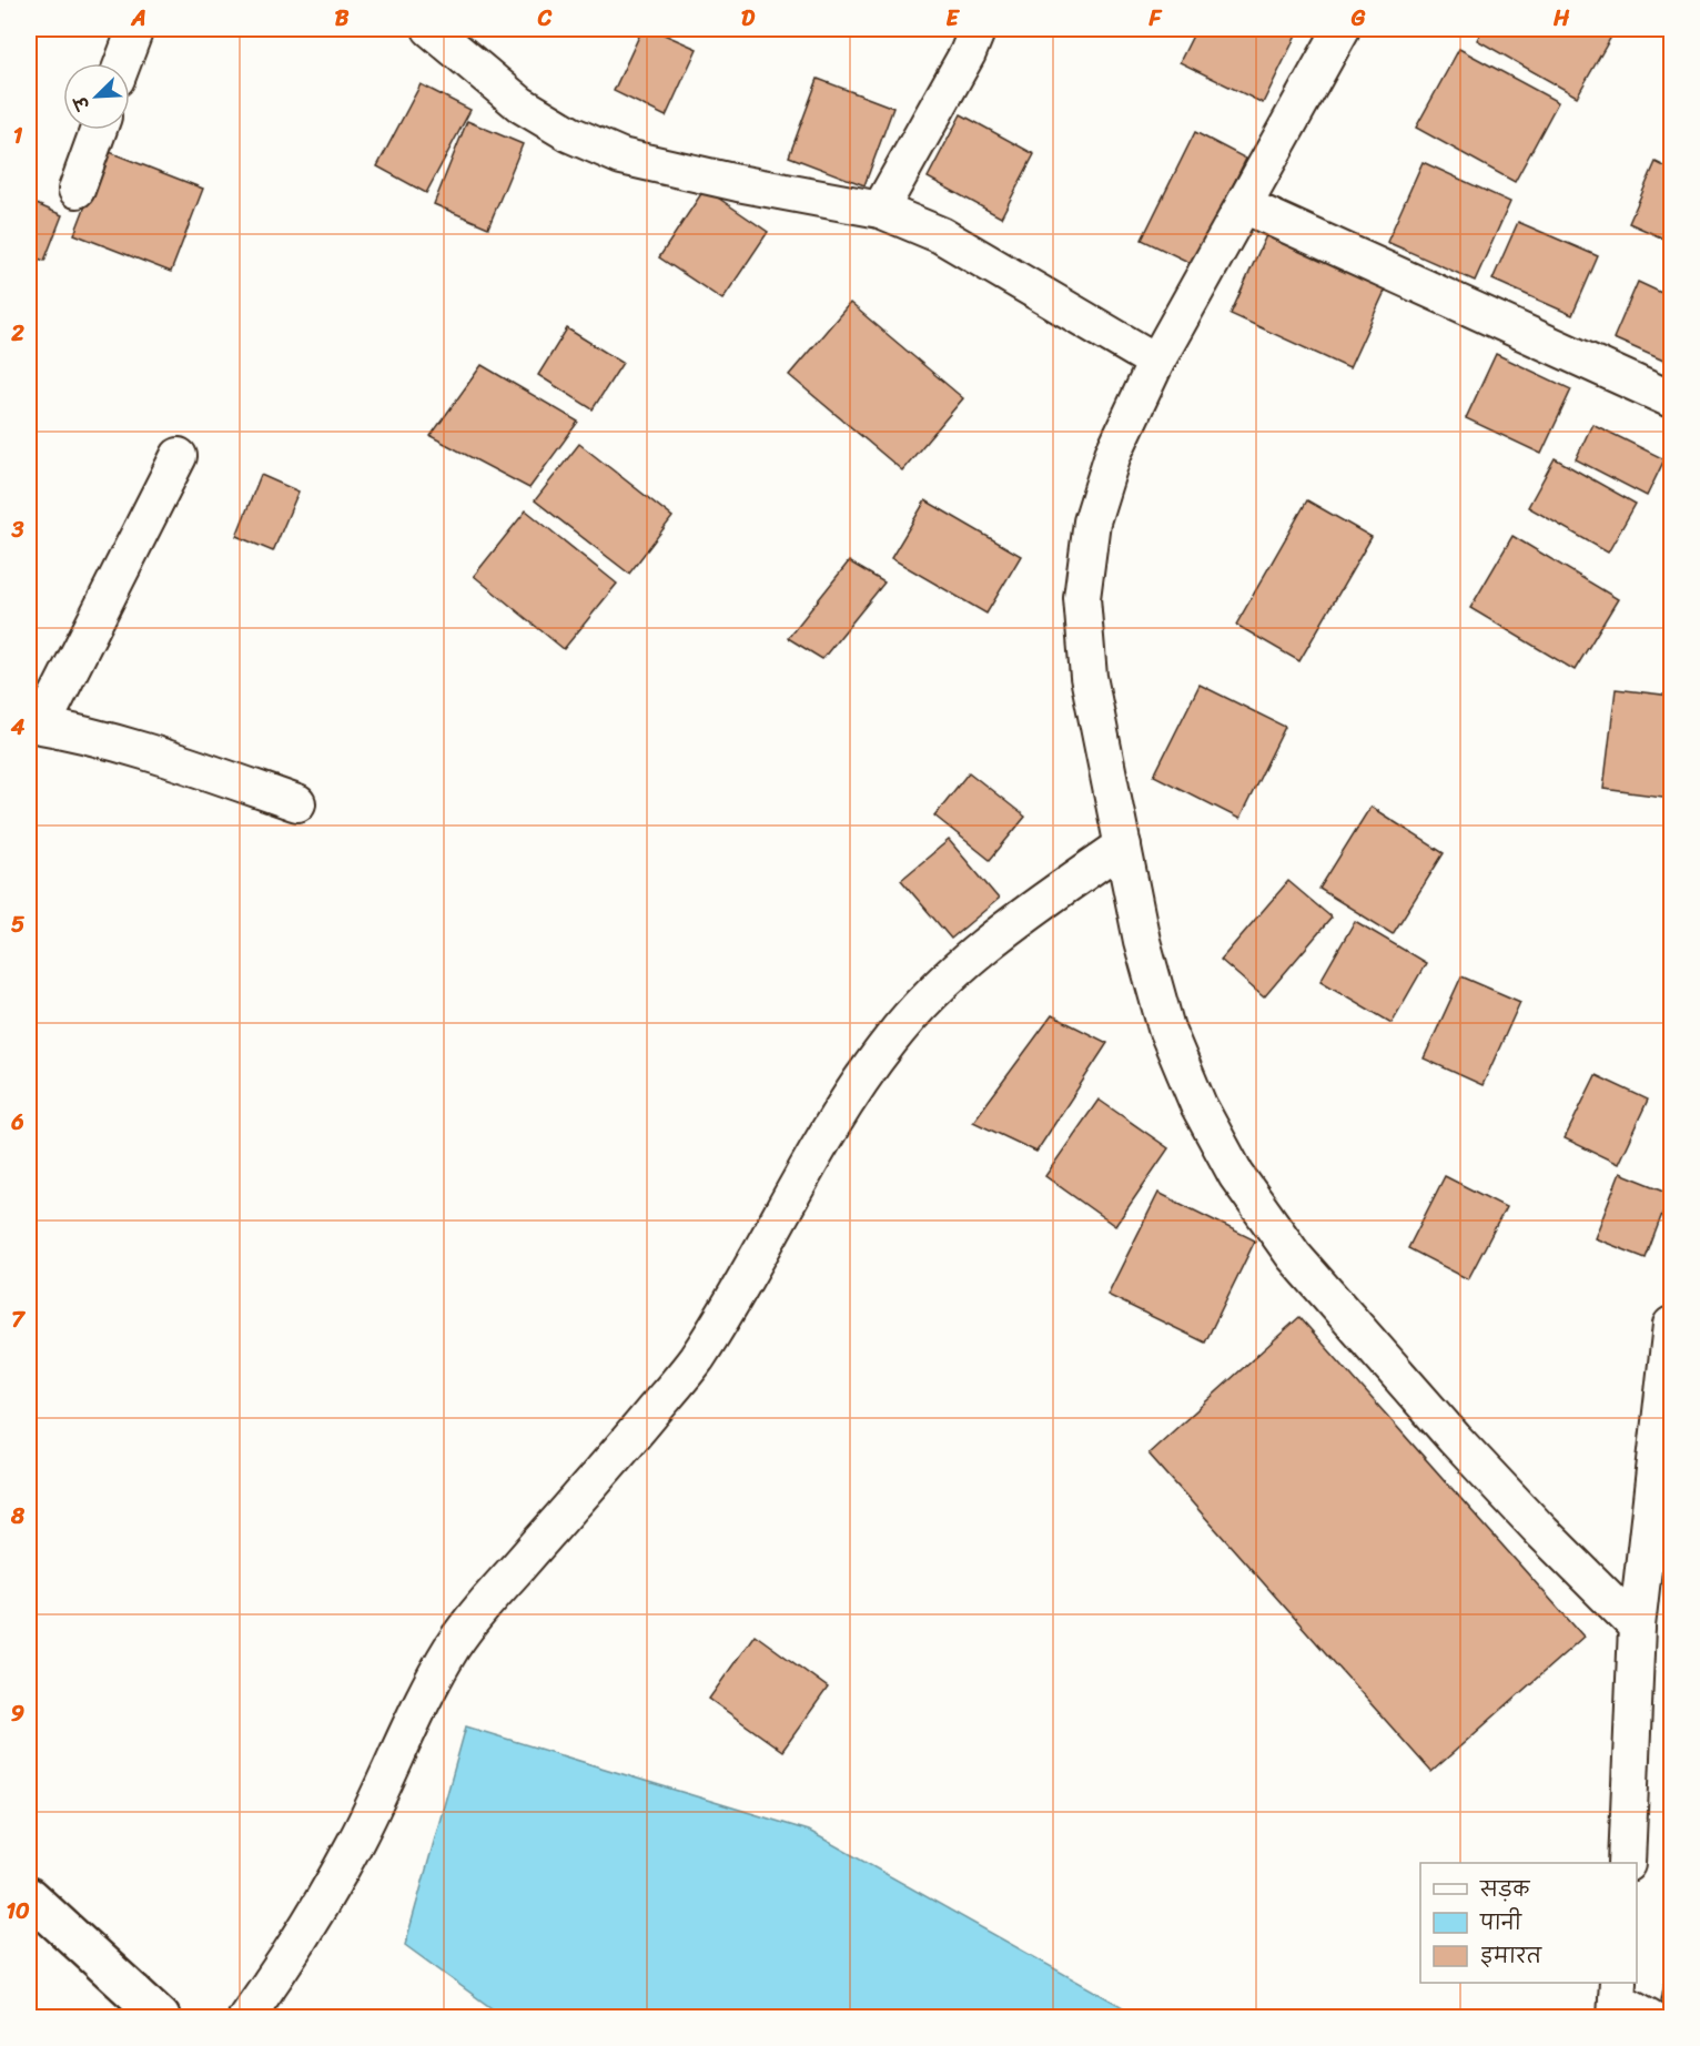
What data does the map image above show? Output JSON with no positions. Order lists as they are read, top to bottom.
{
  "legend": ["सड़क", "पानी", "इमारत"],
  "north": "bottom left",
  "grid": {
    "columns": [
      "A",
      "B",
      "C",
      "D",
      "E",
      "F",
      "G",
      "H"
    ],
    "rows": [
      "1",
      "2",
      "3",
      "4",
      "5",
      "6",
      "7",
      "8",
      "9",
      "10"
    ]
  }
}
